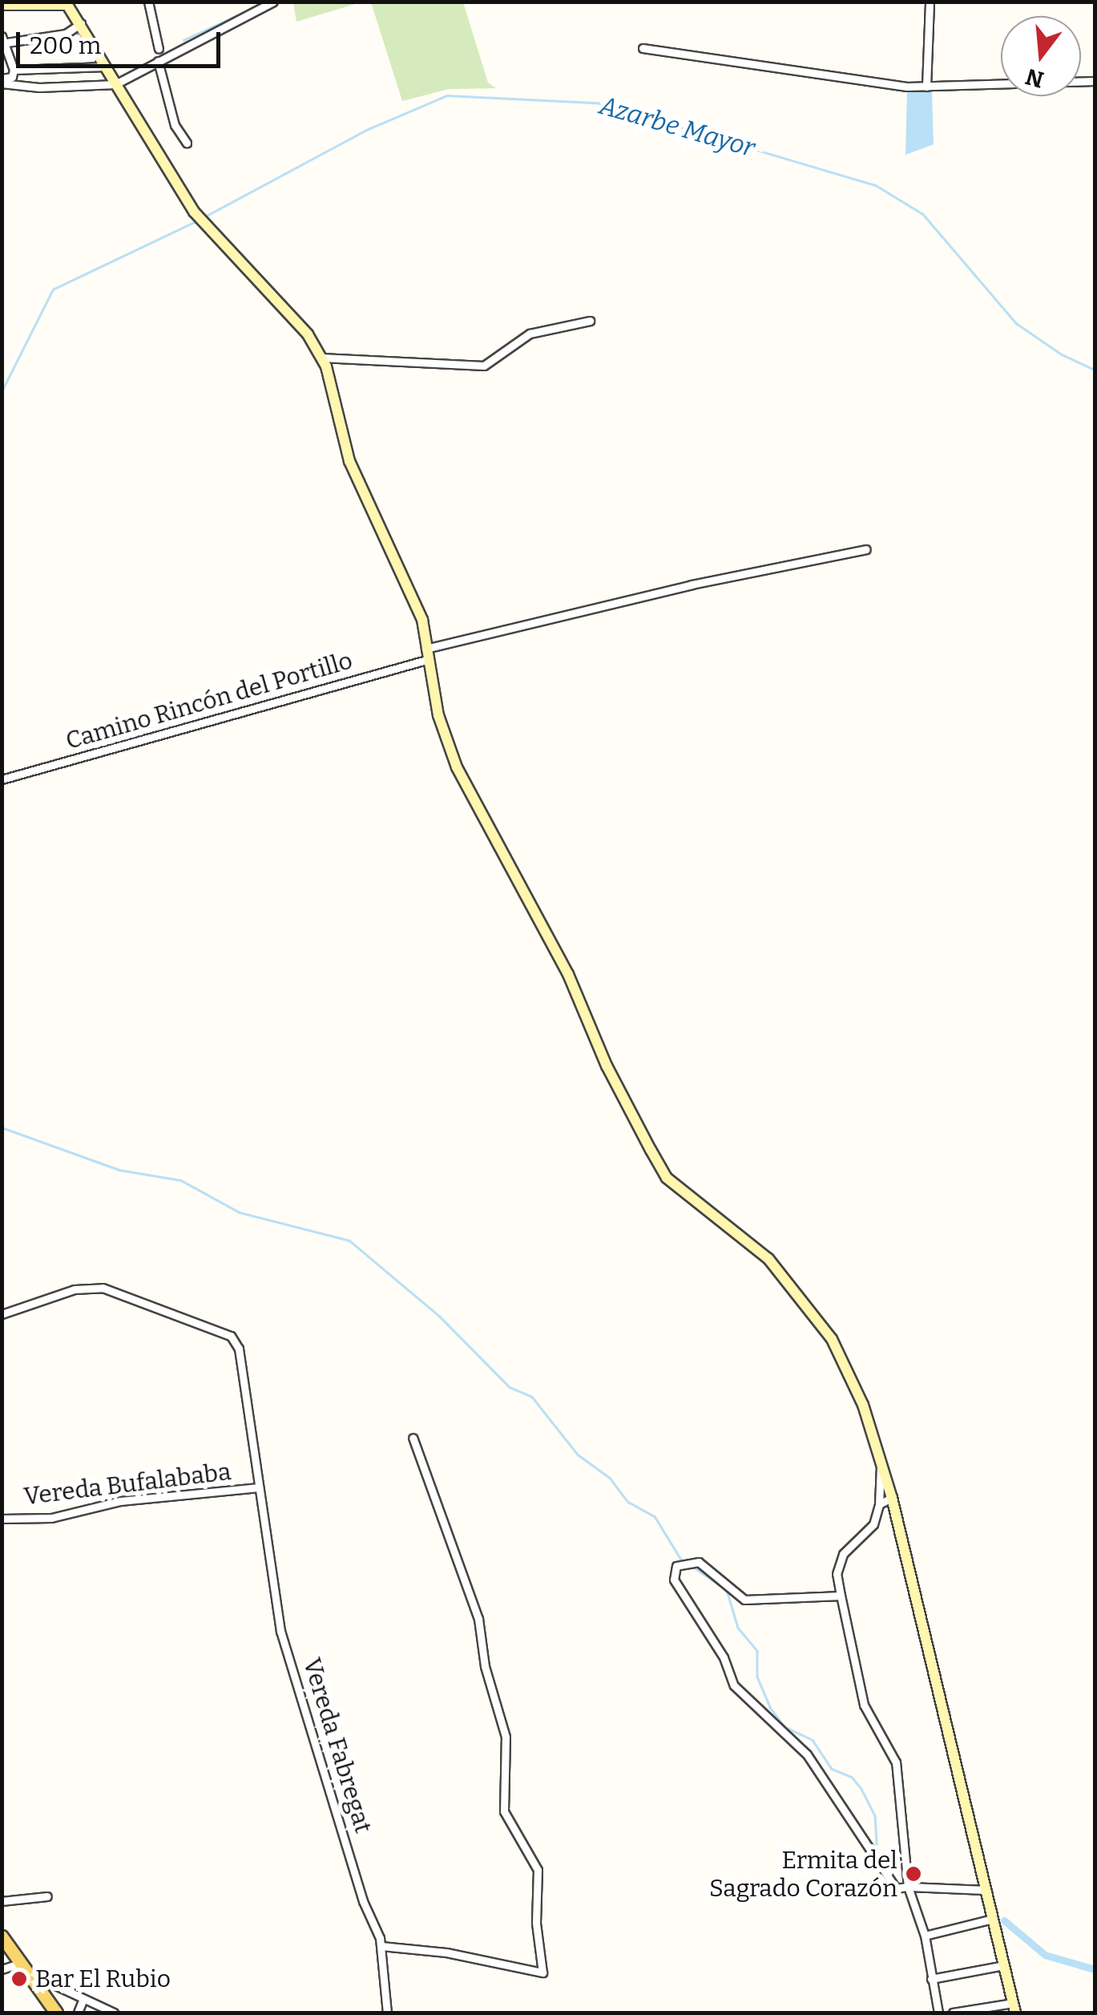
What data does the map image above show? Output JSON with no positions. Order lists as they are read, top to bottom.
{
  "streets": {
    "street": ["Camino Rincón del Portillo", "Vereda Bufalababa", "Vereda Fabregat"]
  },
  "crossings": [
    ["Vereda Bufalababa", "Vereda Fabregat"]
  ],
  "water": ["Azarbe Mayor"],
  "places": ["Ermita del Sagrado Corazón", "Bar El Rubio"],
  "scale_bar": "200 m",
  "north": "bottom"
}
